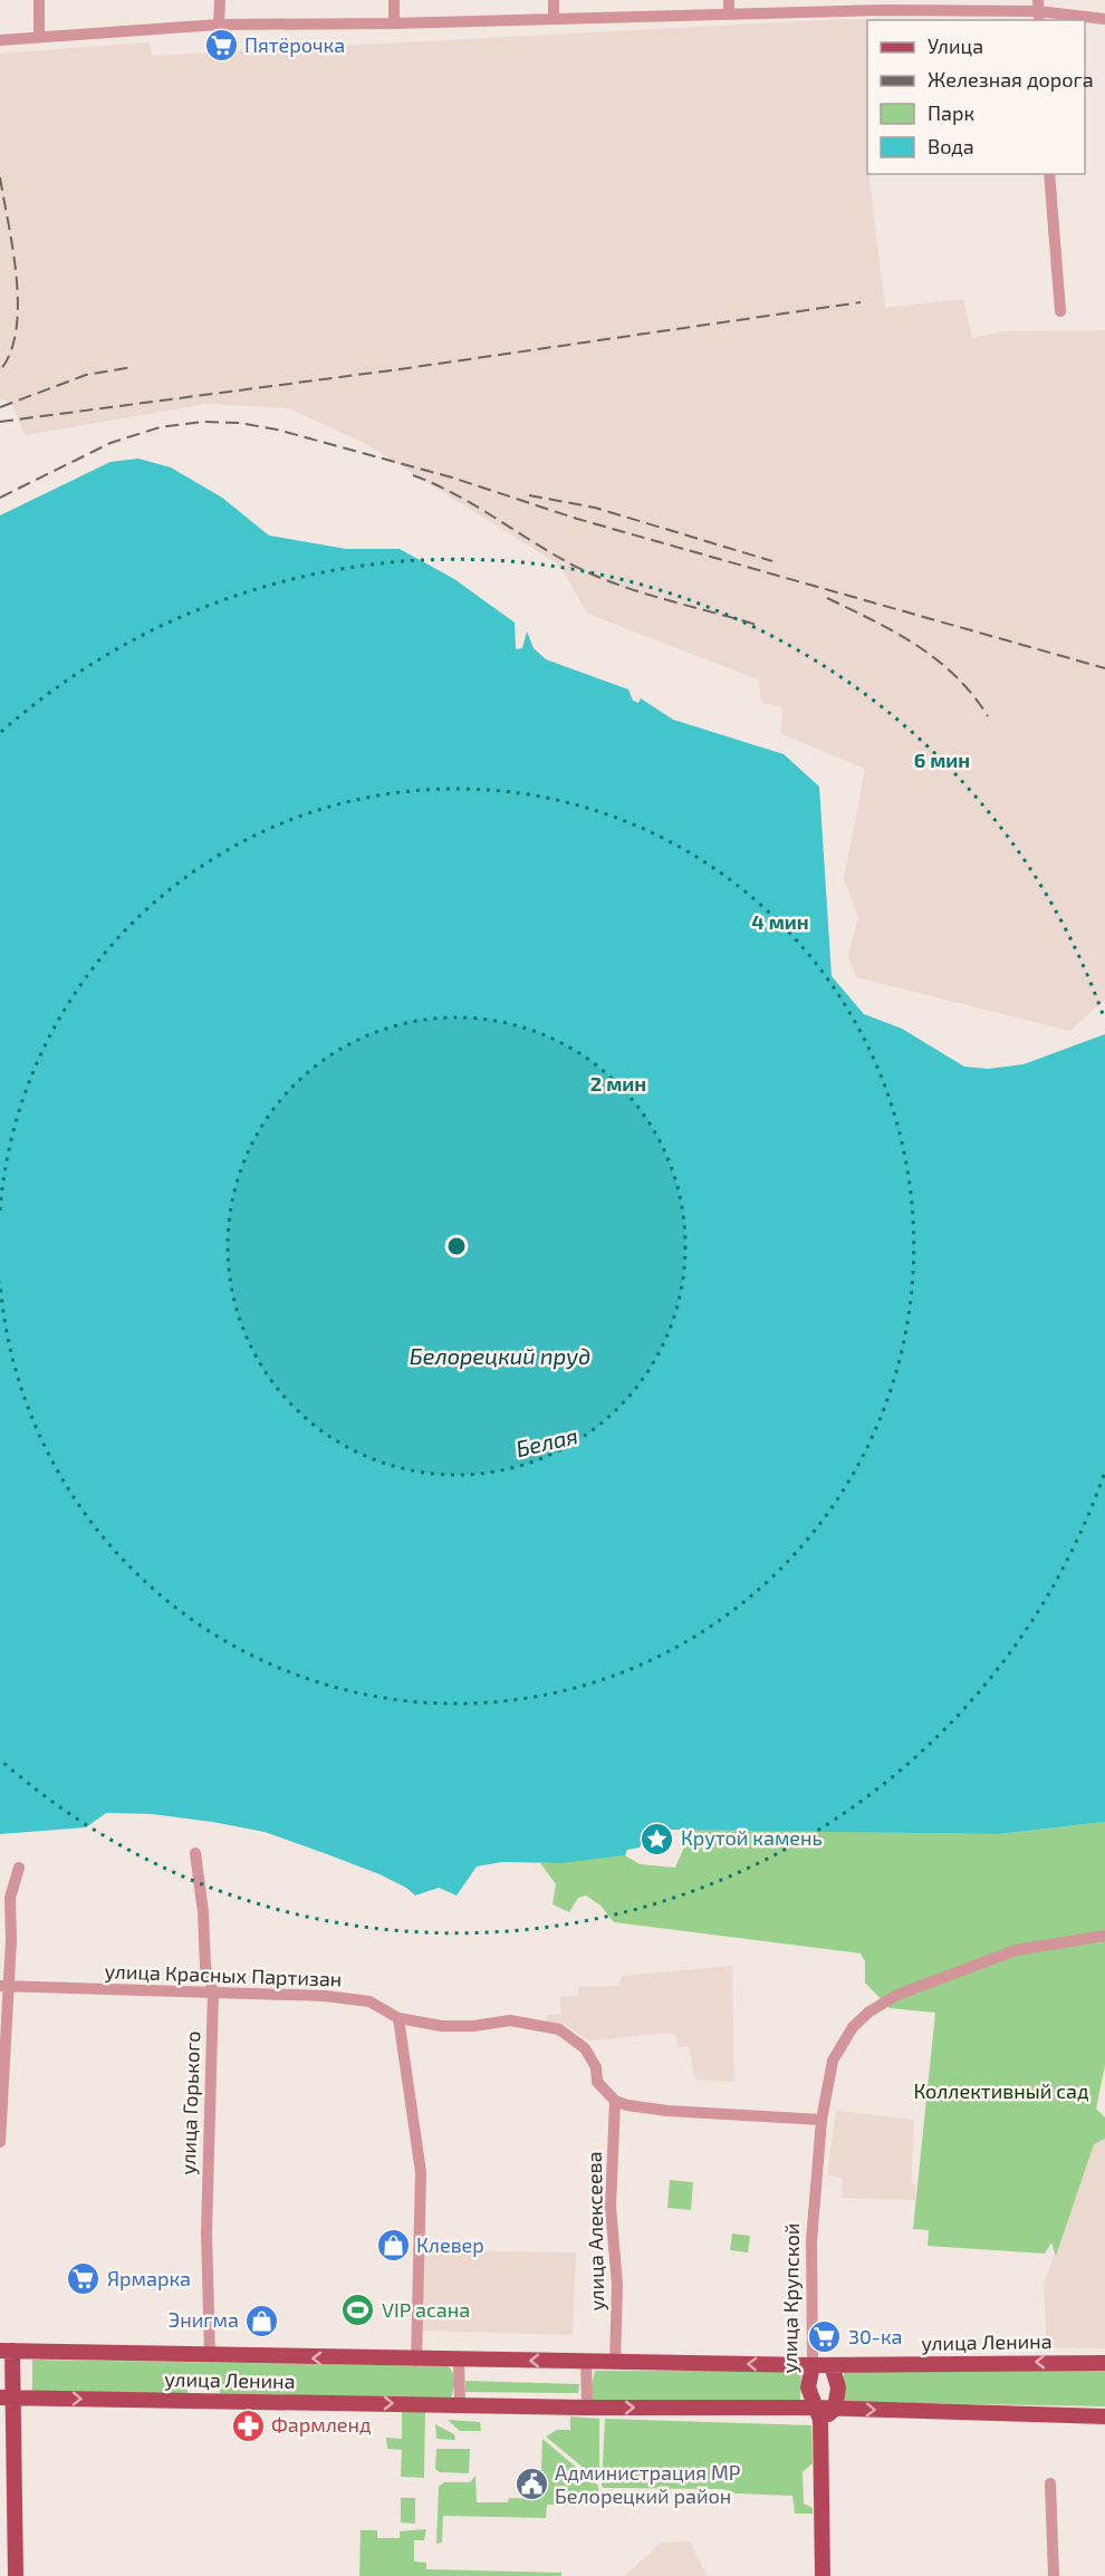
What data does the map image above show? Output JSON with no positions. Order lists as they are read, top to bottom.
{
  "streets": {
    "main road": ["улица Крупской", "улица Ленина"],
    "street": ["улица Красных Партизан", "улица Горького", "улица Алексеева"]
  },
  "crossings": [
    ["улица Красных Партизан", "улица Горького"],
    ["улица Красных Партизан", "улица Алексеева"],
    ["улица Горького", "улица Ленина"],
    ["улица Алексеева", "улица Ленина"],
    ["улица Крупской", "улица Ленина"]
  ],
  "water": ["Белорецкий пруд", "Белая"],
  "parks": ["Коллективный сад"],
  "places": {
    "supermarket": ["Пятёрочка", "Ярмарка", "30-ка"],
    "place": ["Крутой камень"],
    "shop": ["Клевер", "Энигма"],
    "sports": ["VIP асана"],
    "pharmacy": ["Фармленд"],
    "public building": ["Администрация МР Белорецкий район"]
  },
  "legend": [
    "Улица",
    "Железная дорога",
    "Парк",
    "Вода"
  ],
  "rings": ["6 мин", "4 мин", "2 мин"]
}
